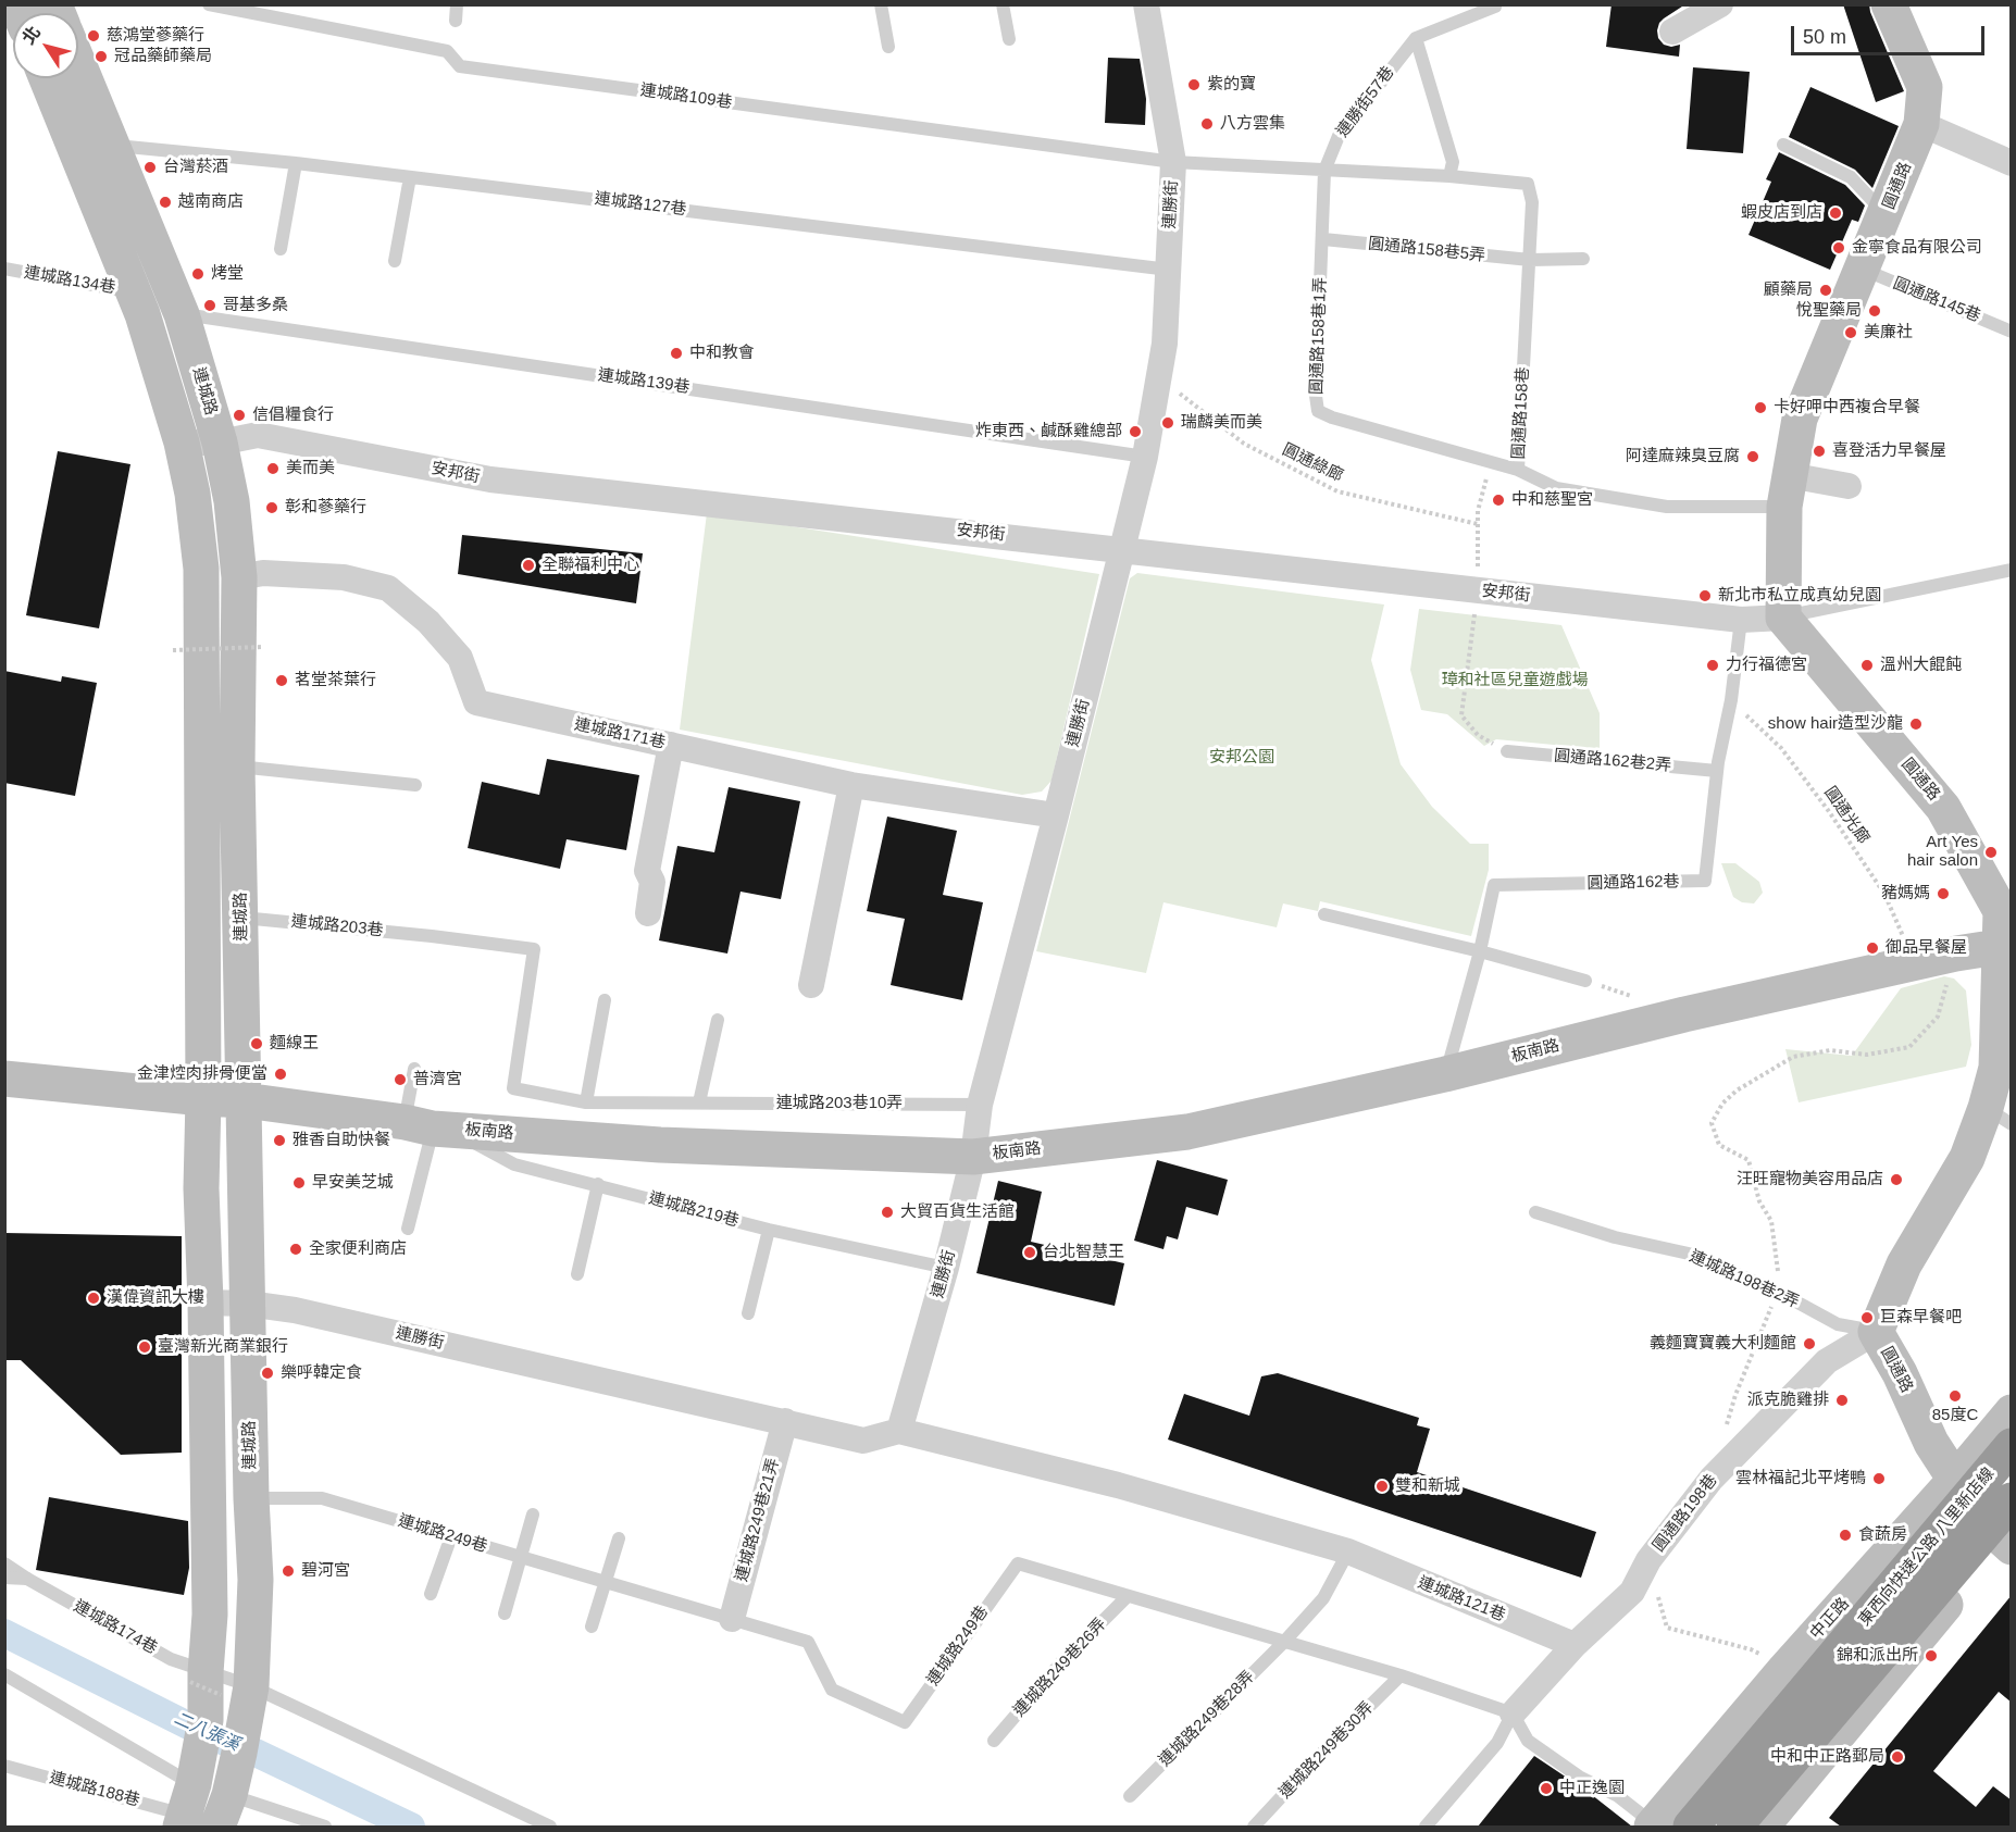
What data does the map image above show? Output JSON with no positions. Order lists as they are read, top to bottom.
{
  "streets": {
    "highway": ["東西向快速公路 八里新店線"],
    "main road": [
      "圓通路",
      "連城路",
      "板南路",
      "中正路"
    ],
    "street": [
      "連勝街",
      "安邦街",
      "連城路171巷",
      "圓通路198巷",
      "連城路249巷21弄",
      "連城路121巷"
    ],
    "lane": [
      "連城路109巷",
      "連勝街57巷",
      "連城路127巷",
      "圓通路158巷5弄",
      "連城路134巷",
      "圓通路145巷",
      "圓通路158巷1弄",
      "連城路139巷",
      "圓通路158巷",
      "圓通路162巷2弄",
      "圓通路162巷",
      "連城路203巷",
      "連城路203巷10弄",
      "連城路219巷",
      "連城路198巷2弄",
      "連城路249巷",
      "連城路174巷",
      "連城路249巷26弄",
      "連城路249巷28弄",
      "連城路249巷30弄",
      "連城路188巷"
    ],
    "path": ["圓通綠廊", "圓通光廊"]
  },
  "crossings": [
    ["連城路109巷", "連勝街"],
    ["連勝街57巷", "圓通路158巷1弄"],
    ["圓通路", "圓通路145巷"],
    ["圓通路", "圓通路158巷"],
    ["圓通路", "安邦街"],
    ["圓通路", "板南路"],
    ["圓通路", "連城路198巷2弄"],
    ["圓通路", "圓通路198巷"],
    ["圓通路", "中正路"],
    ["連城路127巷", "連勝街"],
    ["連城路127巷", "連城路"],
    ["連勝街", "連城路139巷"],
    ["連勝街", "連城路"],
    ["連勝街", "圓通綠廊"],
    ["連勝街", "安邦街"],
    ["連勝街", "連城路171巷"],
    ["連勝街", "板南路"],
    ["連勝街", "連城路203巷10弄"],
    ["連勝街", "連城路219巷"],
    ["連勝街", "連城路249巷21弄"],
    ["連勝街", "連城路121巷"],
    ["連勝街", "連城路249巷28弄"],
    ["圓通路158巷5弄", "圓通路158巷1弄"],
    ["圓通路158巷5弄", "圓通路158巷"],
    ["連城路134巷", "連城路139巷"],
    ["連城路134巷", "連城路"],
    ["圓通路158巷1弄", "圓通路158巷"],
    ["連城路139巷", "連城路"],
    ["連城路", "安邦街"],
    ["連城路", "連城路171巷"],
    ["連城路", "連城路203巷"],
    ["連城路", "板南路"],
    ["連城路", "連城路249巷"],
    ["連城路", "連城路174巷"],
    ["連城路", "連城路188巷"],
    ["安邦街", "圓通路162巷"],
    ["圓通路162巷2弄", "圓通路162巷"],
    ["圓通光廊", "圓通路162巷"],
    ["圓通光廊", "板南路"],
    ["圓通路162巷", "板南路"],
    ["連城路203巷", "連城路203巷10弄"],
    ["板南路", "連城路219巷"],
    ["連城路198巷2弄", "圓通路198巷"],
    ["圓通路198巷", "連城路249巷"],
    ["圓通路198巷", "連城路121巷"],
    ["連城路249巷21弄", "連城路249巷"],
    ["連城路249巷", "連城路249巷26弄"],
    ["連城路249巷", "連城路249巷28弄"],
    ["連城路249巷", "連城路249巷30弄"],
    ["連城路121巷", "連城路249巷28弄"]
  ],
  "water": ["二八張溪"],
  "parks": ["璋和社區兒童遊戲場", "安邦公園"],
  "places": [
    "慈鴻堂蔘藥行",
    "冠品藥師藥局",
    "紫的寶",
    "八方雲集",
    "台灣菸酒",
    "越南商店",
    "蝦皮店到店",
    "金寧食品有限公司",
    "烤堂",
    "顧藥局",
    "哥基多桑",
    "悅聖藥局",
    "美廉社",
    "中和教會",
    "卡好呷中西複合早餐",
    "信倡糧食行",
    "瑞麟美而美",
    "炸東西、鹹酥雞總部",
    "喜登活力早餐屋",
    "阿達麻辣臭豆腐",
    "美而美",
    "中和慈聖宮",
    "彰和蔘藥行",
    "全聯福利中心",
    "新北市私立成真幼兒園",
    "力行福德宮",
    "溫州大餛飩",
    "茗堂茶葉行",
    "show hair造型沙龍",
    "Art Yes hair salon",
    "豬媽媽",
    "御品早餐屋",
    "麵線王",
    "金津焢肉排骨便當",
    "普濟宮",
    "雅香自助快餐",
    "汪旺寵物美容用品店",
    "早安美芝城",
    "大貿百貨生活館",
    "全家便利商店",
    "台北智慧王",
    "漢偉資訊大樓",
    "巨森早餐吧",
    "義麵寶寶義大利麵館",
    "臺灣新光商業銀行",
    "樂呼韓定食",
    "85度C",
    "派克脆雞排",
    "雲林福記北平烤鴨",
    "雙和新城",
    "食蔬房",
    "碧河宮",
    "錦和派出所",
    "中和中正路郵局",
    "中正逸園"
  ],
  "scale_bar": "50 m",
  "north": "top left"
}
